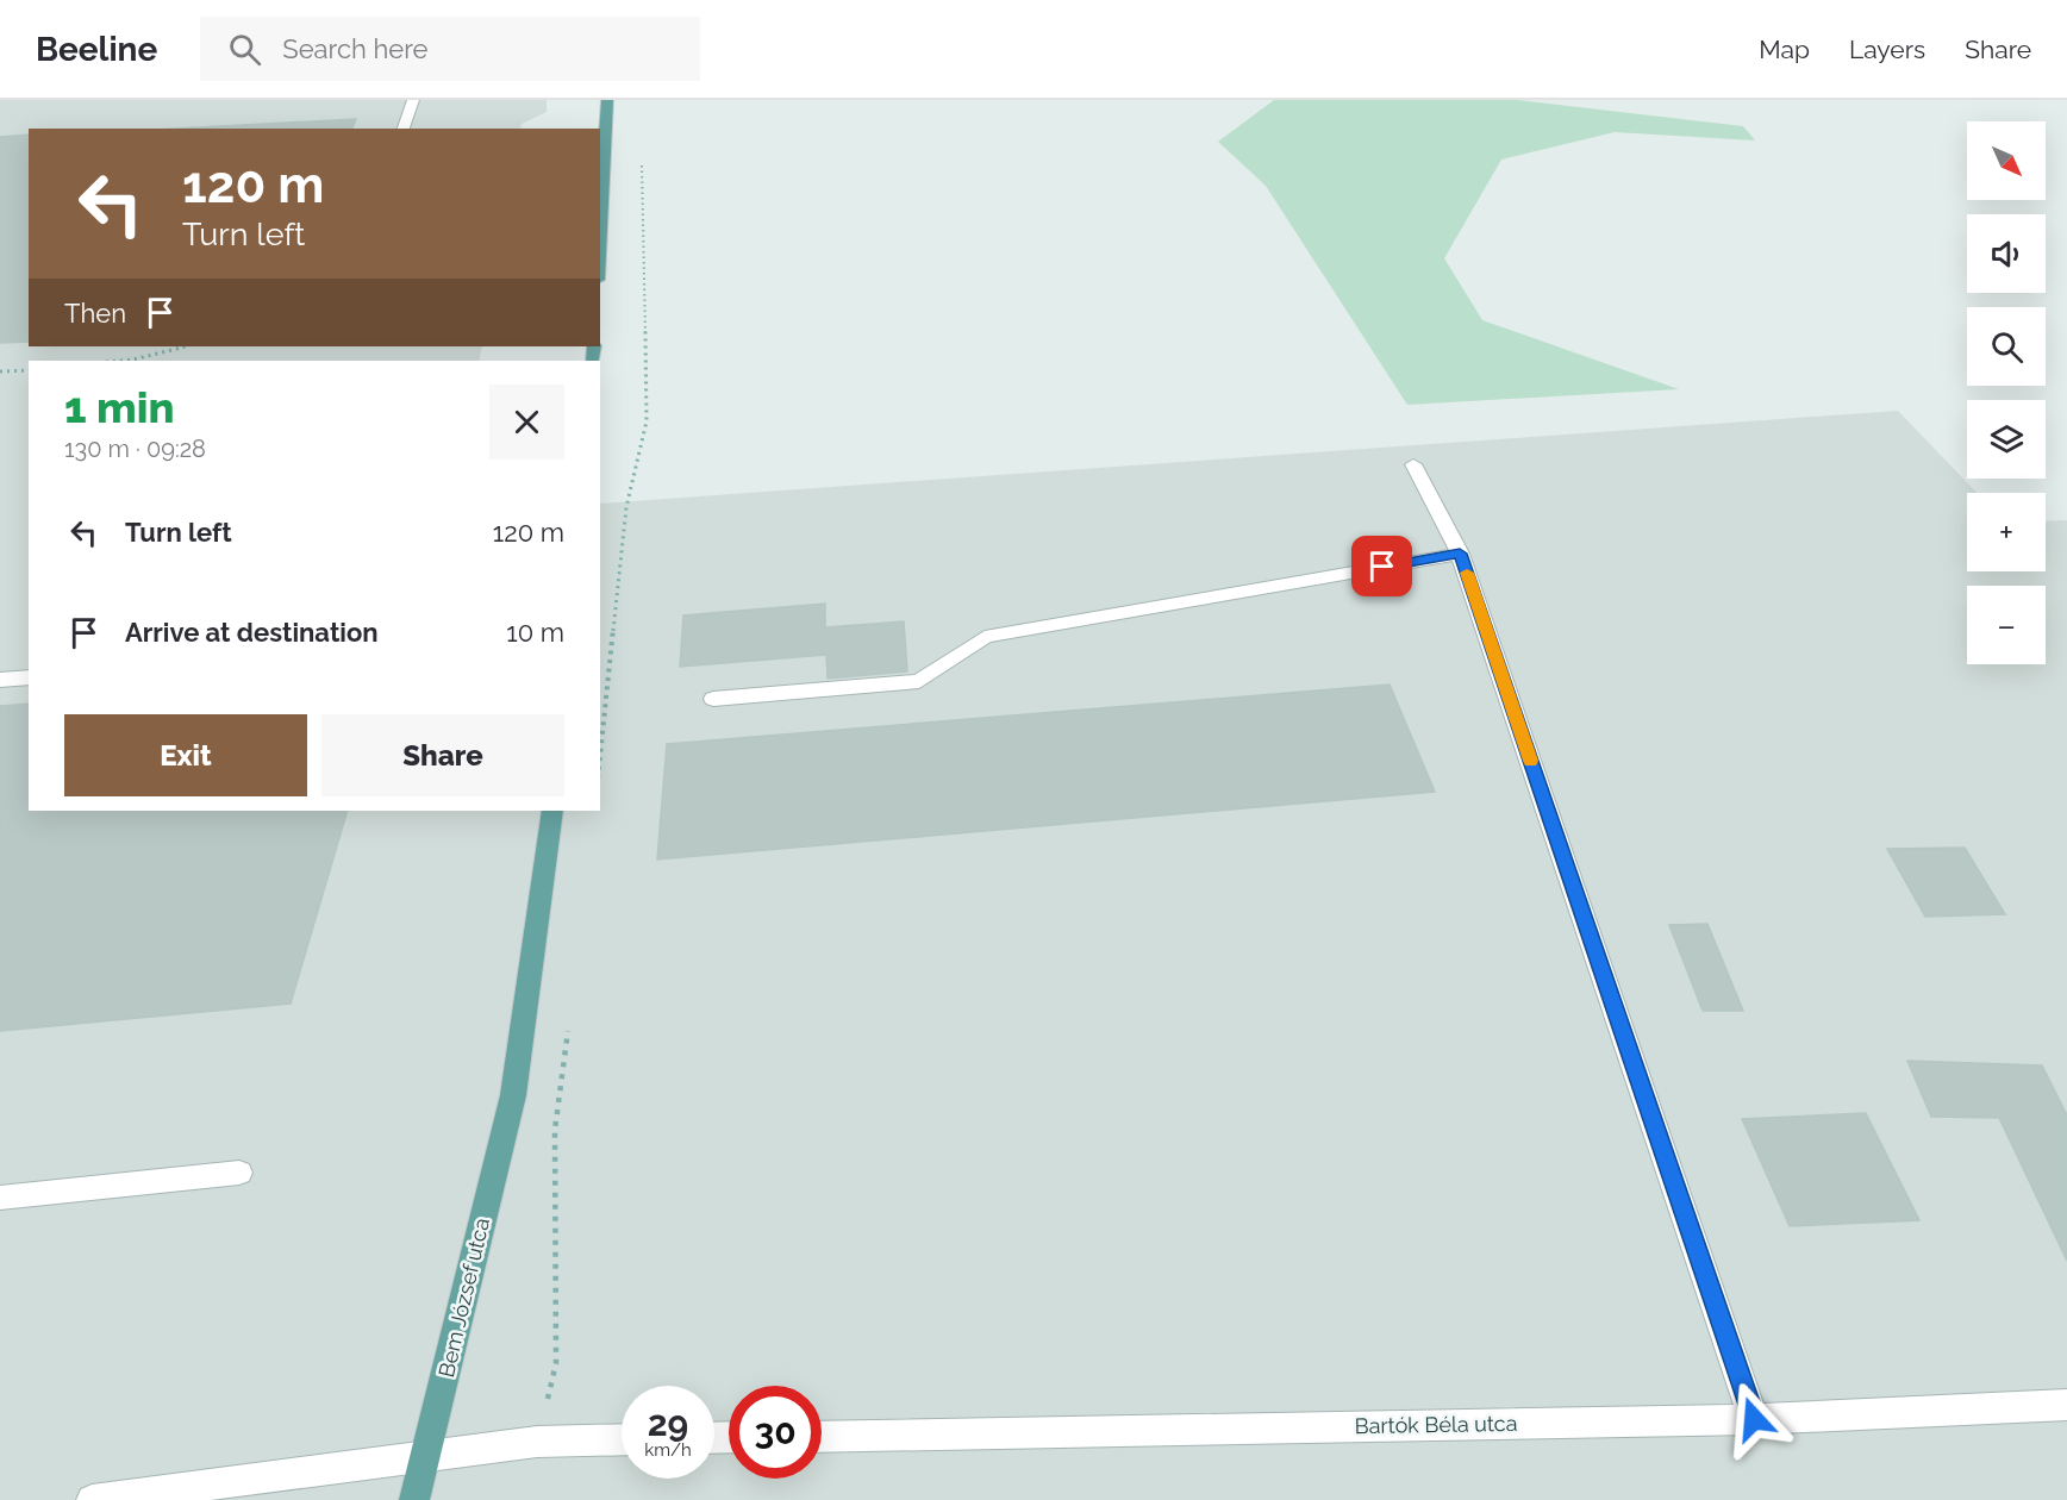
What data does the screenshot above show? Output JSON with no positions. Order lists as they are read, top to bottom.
{
  "streets": {
    "main road": ["Bem József utca"],
    "street": ["Bartók Béla utca"]
  },
  "north": "bottom right",
  "page": {
    "header": "Beeline",
    "search": "Search here",
    "nav": ["Map", "Layers", "Share"],
    "map_buttons": ["+", "−"],
    "turn": ["120 m", "Turn left"],
    "then": "Then",
    "heading": ["1 min", "130 m · 09:28"],
    "list": [
      {
        "name": "Turn left",
        "value": "120 m"
      },
      {
        "name": "Arrive at destination",
        "value": "10 m"
      }
    ],
    "buttons": ["Exit", "Share"],
    "speed": "29 km/h",
    "limit": "30"
  }
}
